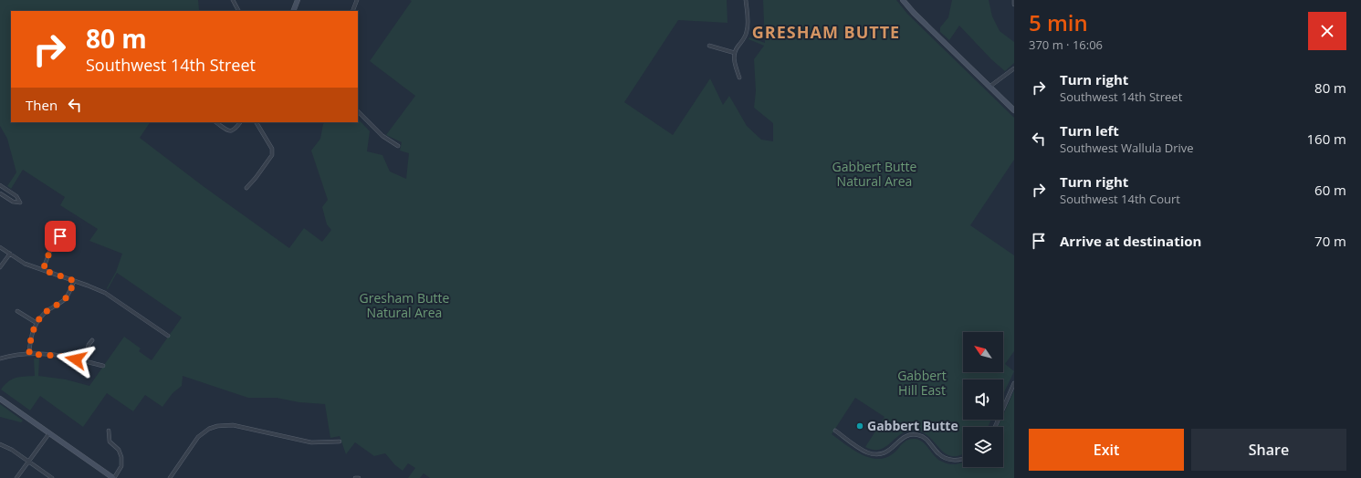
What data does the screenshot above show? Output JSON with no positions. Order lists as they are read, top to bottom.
{
  "districts": ["GRESHAM BUTTE"],
  "parks": ["Gabbert Butte Natural Area", "Gresham Butte Natural Area", "Gabbert Hill East"],
  "places": ["Gabbert Butte"],
  "north": "top left",
  "page": {
    "heading": ["5 min", "370 m · 16:06"],
    "turn": ["80 m", "Southwest 14th Street"],
    "list": [
      {
        "name": "Turn right",
        "note": "Southwest 14th Street",
        "value": "80 m"
      },
      {
        "name": "Turn left",
        "note": "Southwest Wallula Drive",
        "value": "160 m"
      },
      {
        "name": "Turn right",
        "note": "Southwest 14th Court",
        "value": "60 m"
      },
      {
        "name": "Arrive at destination",
        "value": "70 m"
      }
    ],
    "then": "Then",
    "buttons": ["Exit", "Share"]
  }
}
